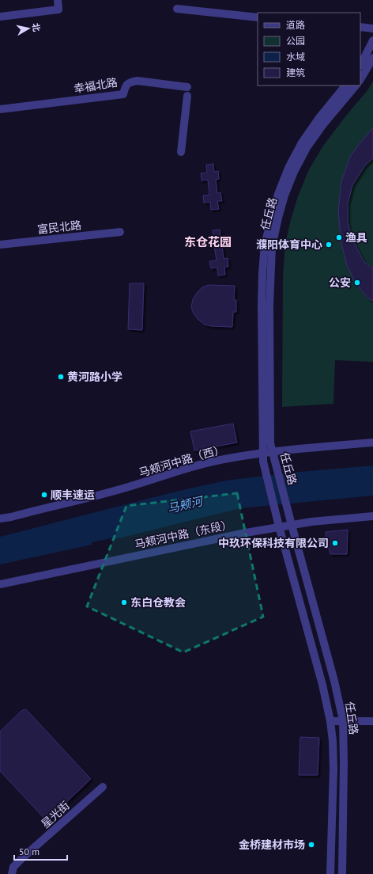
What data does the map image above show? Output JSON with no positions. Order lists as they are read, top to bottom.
{
  "streets": {
    "street": [
      "幸福北路",
      "任丘路",
      "富民北路",
      "马颊河中路（西）",
      "马颊河中路（东段）",
      "星光街"
    ]
  },
  "crossings": [
    ["任丘路", "马颊河中路（西）"],
    ["任丘路", "马颊河中路（东段）"]
  ],
  "districts": ["东仓花园"],
  "water": ["马颊河"],
  "places": [
    "渔具",
    "濮阳体育中心",
    "公安",
    "黄河路小学",
    "顺丰速运",
    "中玖环保科技有限公司",
    "东白仓教会",
    "金桥建材市场"
  ],
  "legend": [
    "道路",
    "公园",
    "水域",
    "建筑"
  ],
  "scale_bar": "50 m",
  "north": "right"
}
